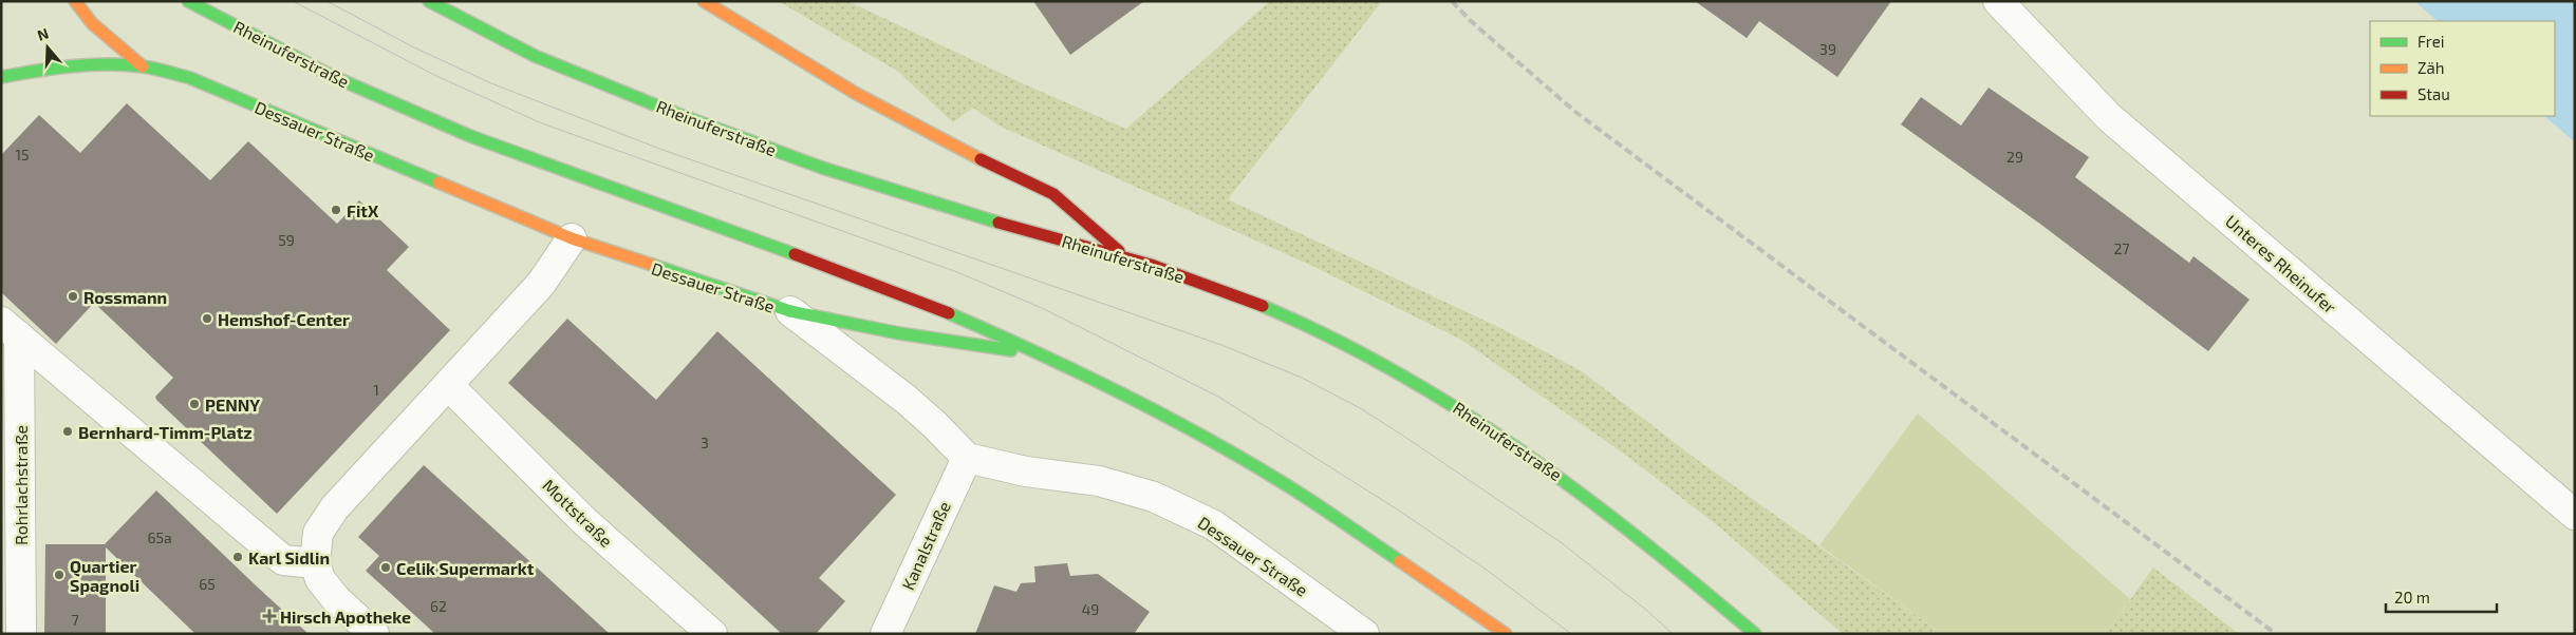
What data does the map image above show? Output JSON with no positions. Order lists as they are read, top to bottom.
{
  "streets": {
    "main road": ["Rheinuferstraße", "Dessauer Straße"],
    "street": [
      "Unteres Rheinufer",
      "Rohrlachstraße",
      "Mottstraße",
      "Kanalstraße"
    ]
  },
  "crossings": [
    ["Dessauer Straße", "Kanalstraße"]
  ],
  "places": {
    "other": [
      "FitX",
      "Rossmann",
      "Hemshof-Center",
      "PENNY",
      "Bernhard-Timm-Platz",
      "Karl Sidlin",
      "Celik Supermarkt",
      "Quartier Spagnoli"
    ],
    "health": ["Hirsch Apotheke"]
  },
  "house_numbers": [
    "39",
    "15",
    "29",
    "59",
    "27",
    "1",
    "3",
    "65a",
    "65",
    "62",
    "49",
    "7"
  ],
  "legend": ["Frei", "Zäh", "Stau"],
  "scale_bar": "20 m",
  "north": "top"
}
